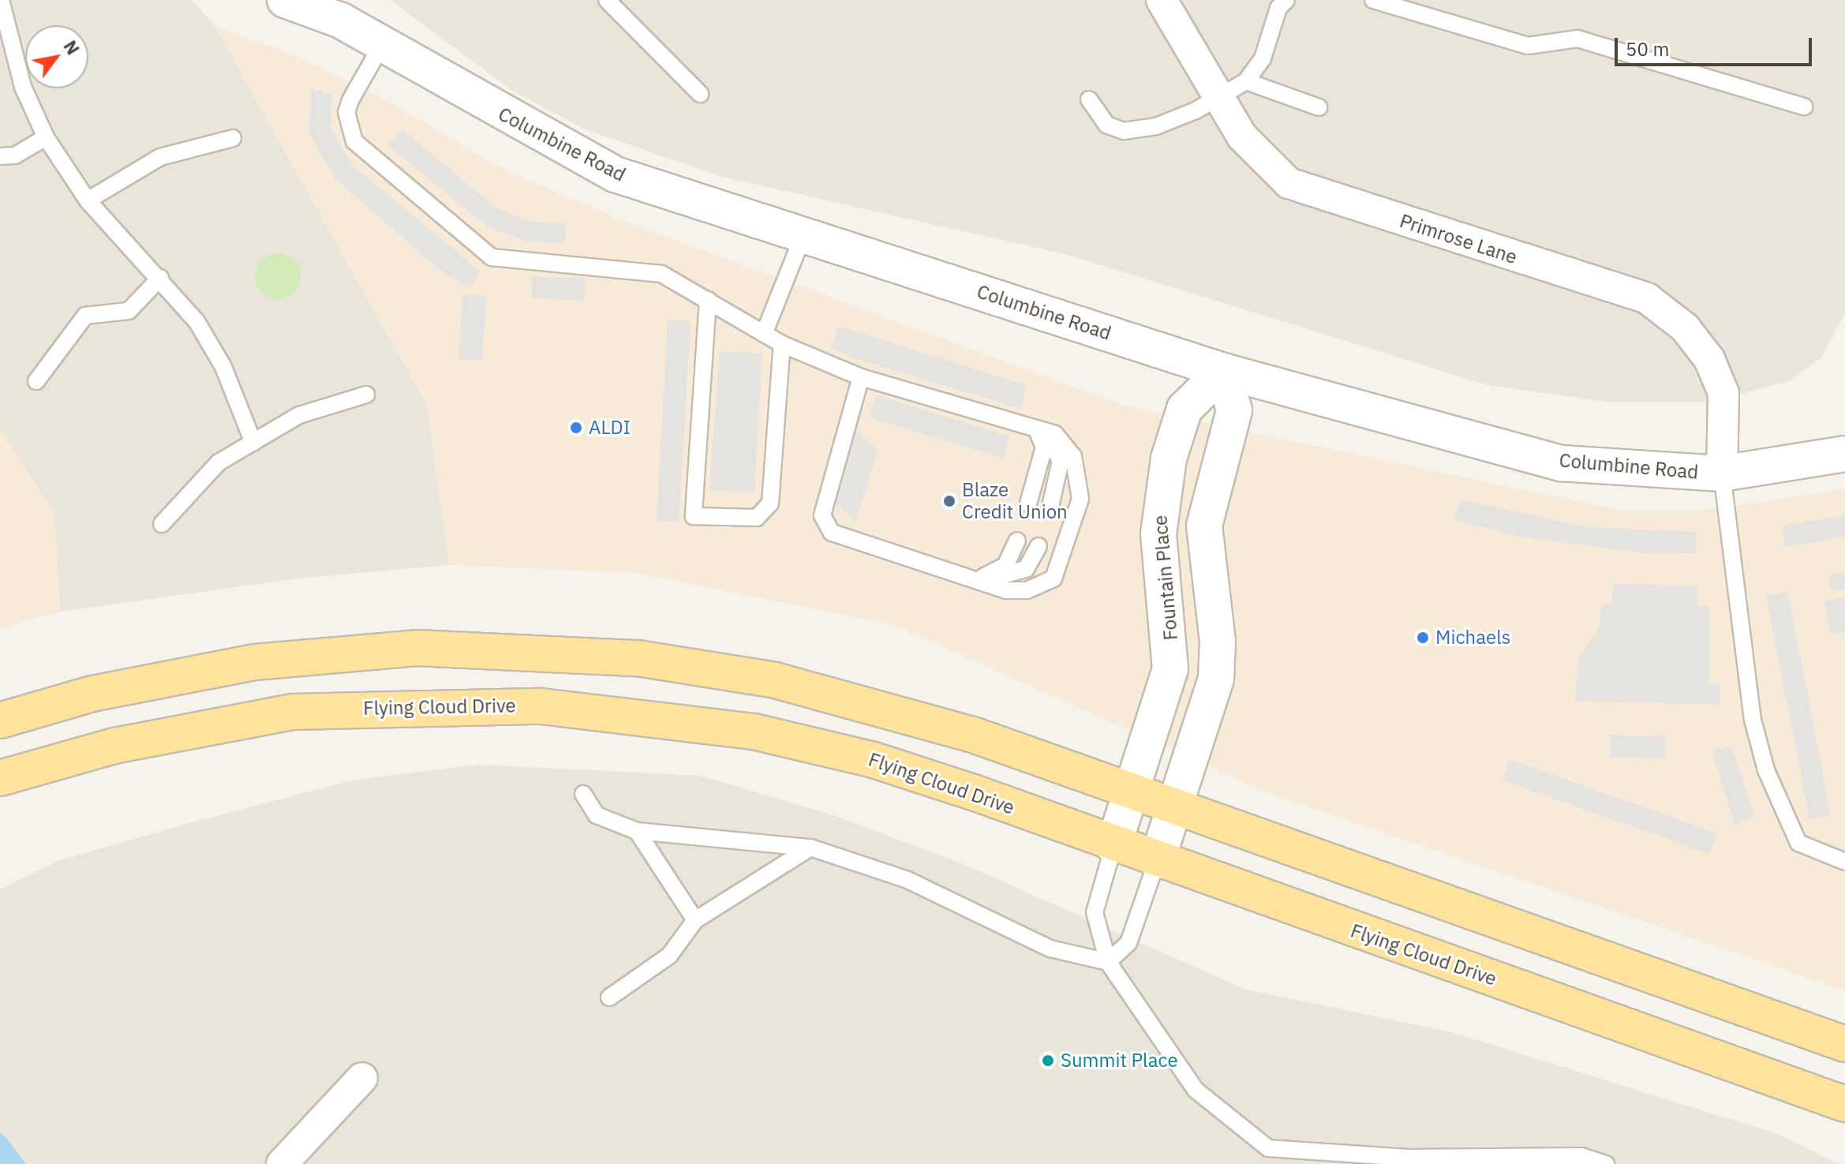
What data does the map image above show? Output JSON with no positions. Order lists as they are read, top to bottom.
{
  "streets": {
    "main road": ["Flying Cloud Drive"],
    "street": ["Columbine Road", "Primrose Lane", "Fountain Place"]
  },
  "crossings": [
    ["Columbine Road", "Primrose Lane"],
    ["Columbine Road", "Fountain Place"],
    ["Fountain Place", "Flying Cloud Drive"]
  ],
  "places": [
    "ALDI",
    "Blaze Credit Union",
    "Michaels",
    "Summit Place"
  ],
  "scale_bar": "50 m",
  "north": "top right"
}
